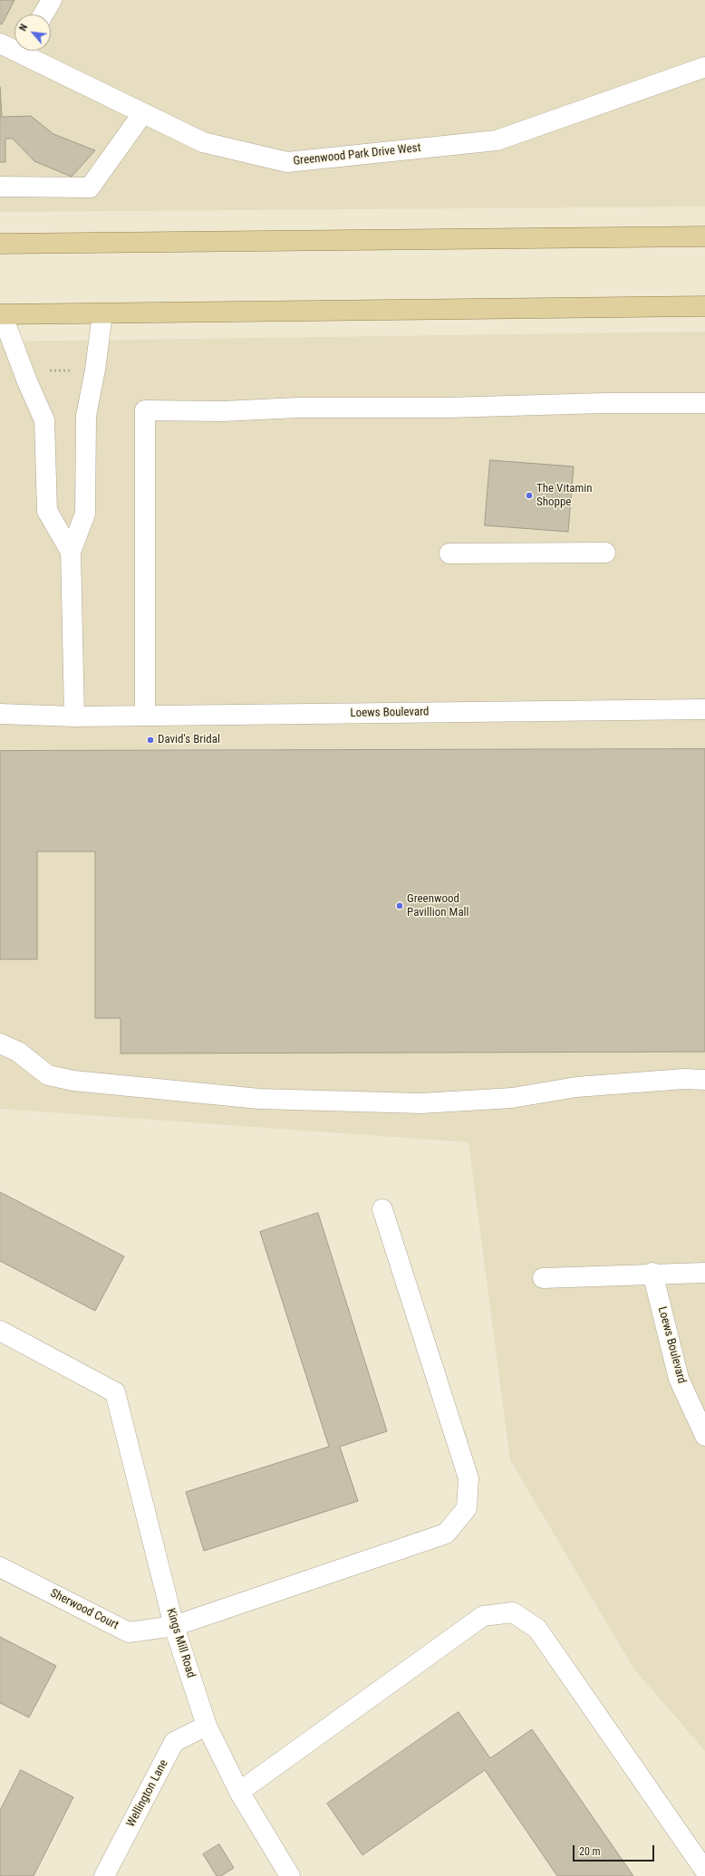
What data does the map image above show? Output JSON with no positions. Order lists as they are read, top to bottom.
{
  "streets": {
    "street": [
      "Greenwood Park Drive West",
      "Loews Boulevard",
      "Sherwood Court",
      "Kings Mill Road",
      "Wellington Lane"
    ]
  },
  "crossings": [
    ["Sherwood Court", "Kings Mill Road"],
    ["Kings Mill Road", "Wellington Lane"]
  ],
  "places": ["The Vitamin Shoppe", "David's Bridal", "Greenwood Pavillion Mall"],
  "scale_bar": "20 m",
  "north": "top left"
}
